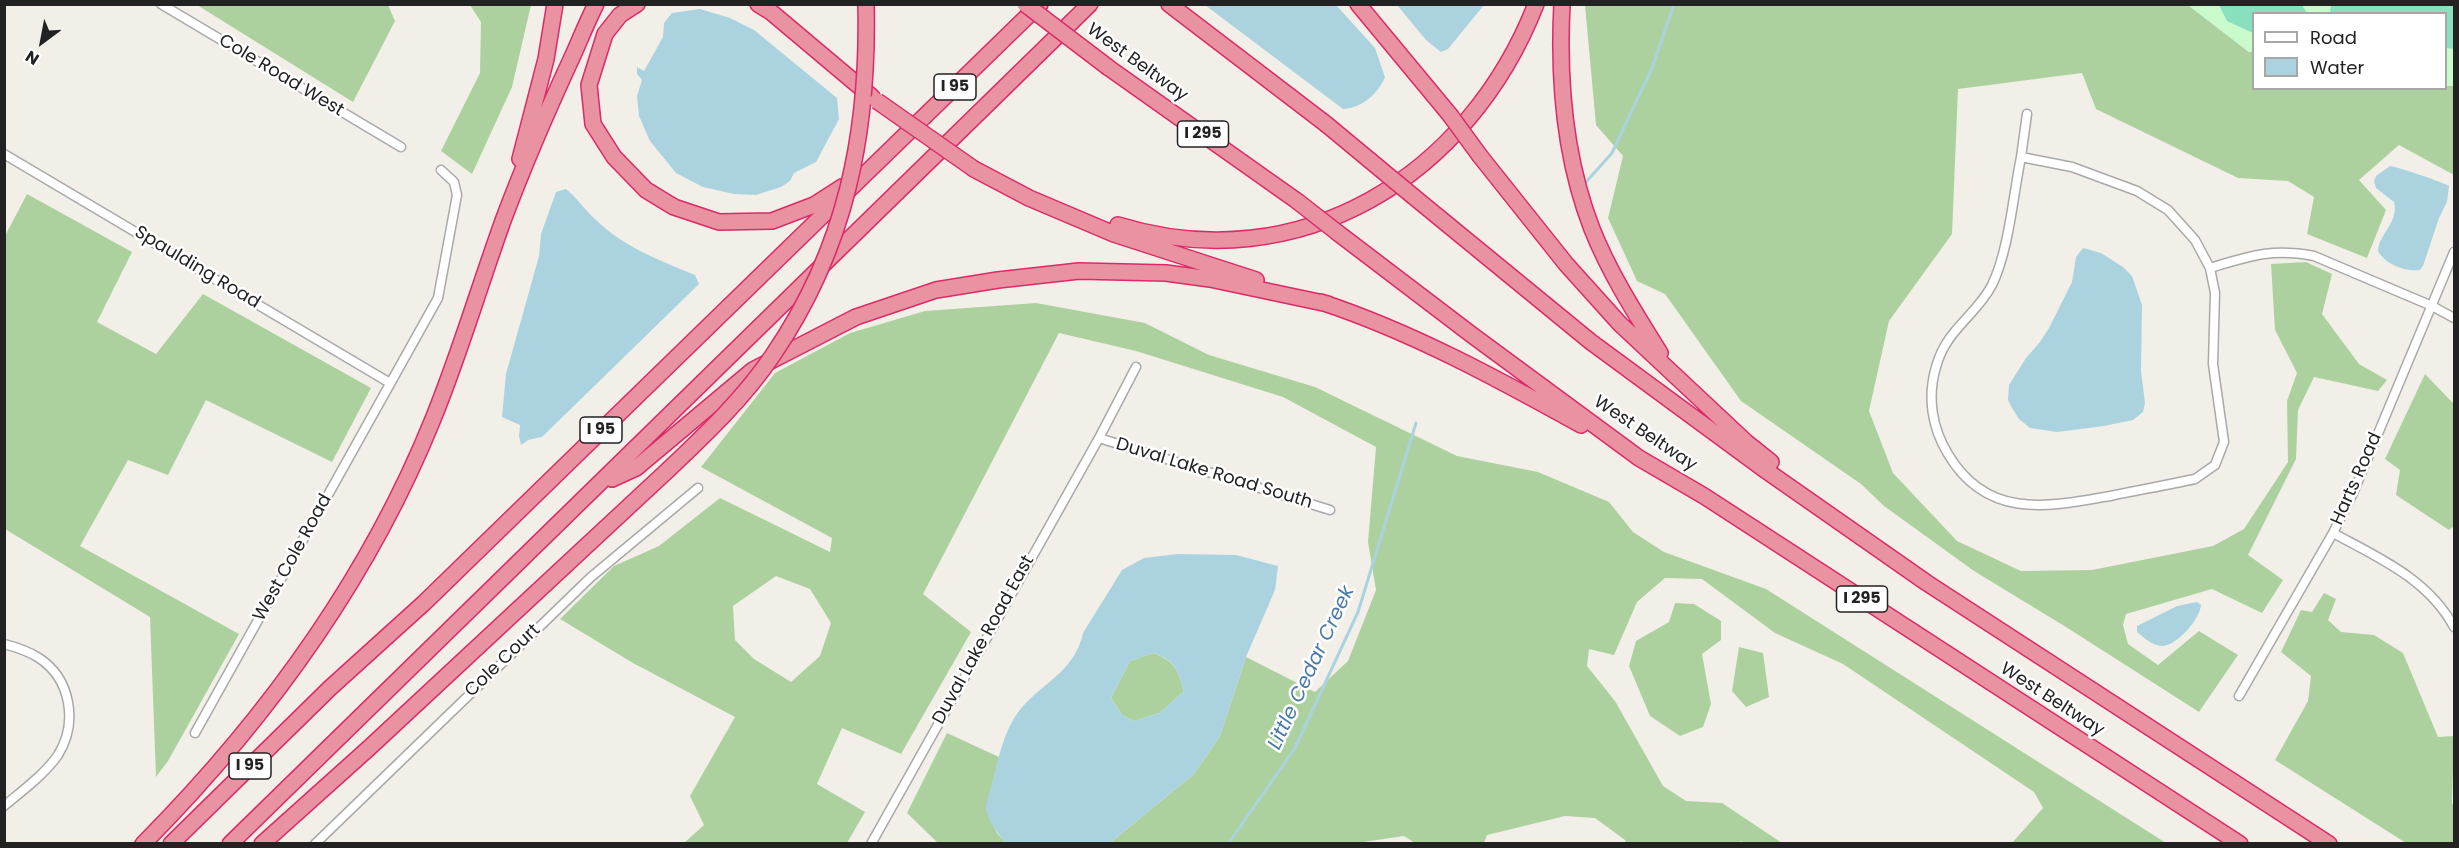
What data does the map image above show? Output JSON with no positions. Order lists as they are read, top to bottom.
{
  "streets": {
    "highway": ["West Beltway", "I 95", "I 295"],
    "street": [
      "Cole Road West",
      "Spaulding Road",
      "Duval Lake Road South",
      "Harts Road",
      "West Cole Road",
      "Duval Lake Road East",
      "Cole Court"
    ]
  },
  "crossings": [
    ["Spaulding Road", "West Cole Road"],
    ["Duval Lake Road South", "Duval Lake Road East"]
  ],
  "water": ["Little Cedar Creek"],
  "legend": ["Road", "Water"],
  "north": "bottom left"
}
